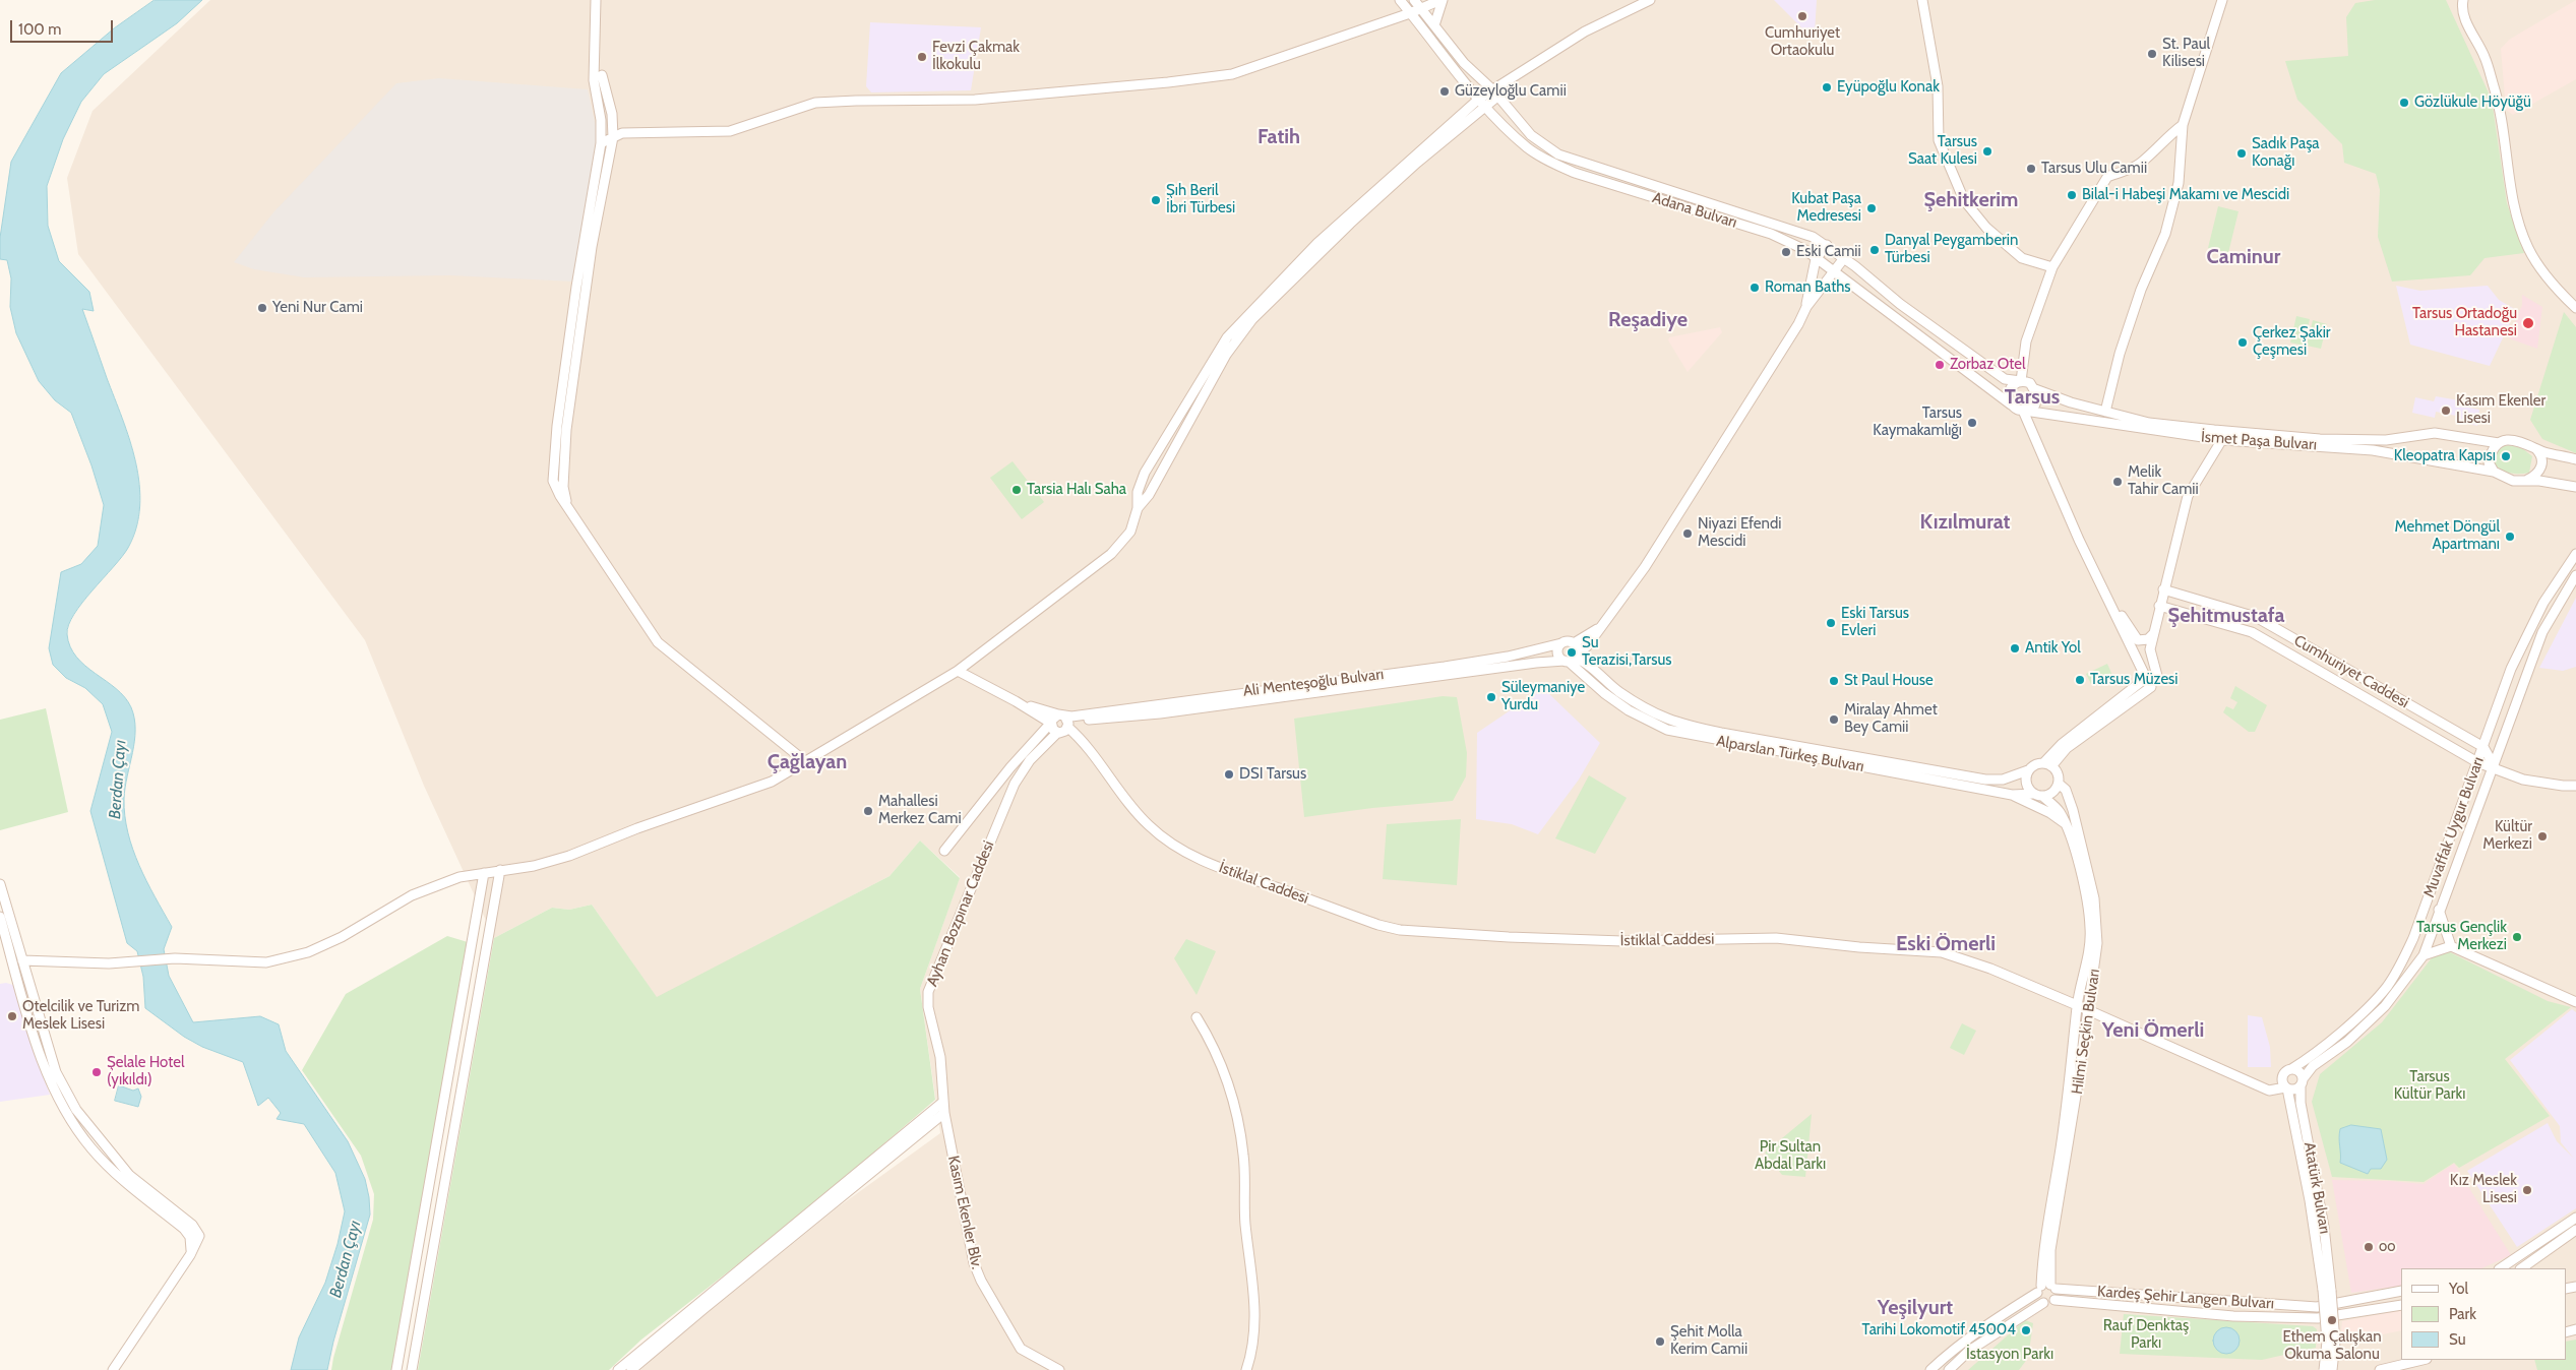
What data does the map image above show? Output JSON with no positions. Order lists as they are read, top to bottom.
{
  "streets": {
    "street": [
      "Adana Bulvarı",
      "İsmet Paşa Bulvarı",
      "Cumhuriyet Caddesi",
      "Ali Menteşoğlu Bulvarı",
      "Alparslan Türkeş Bulvarı",
      "Muvaffak Uygur Bulvarı",
      "İstiklal Caddesi",
      "Ayhan Bozpınar Caddesi",
      "Hilmi Seçkin Bulvarı",
      "Atatürk Bulvarı",
      "Kasım Ekenler Blv.",
      "Kardeş Şehir Langen Bulvarı"
    ]
  },
  "crossings": [
    ["Adana Bulvarı", "İsmet Paşa Bulvarı"],
    ["Cumhuriyet Caddesi", "Muvaffak Uygur Bulvarı"],
    ["Ali Menteşoğlu Bulvarı", "Alparslan Türkeş Bulvarı"],
    ["Ali Menteşoğlu Bulvarı", "İstiklal Caddesi"],
    ["Ali Menteşoğlu Bulvarı", "Ayhan Bozpınar Caddesi"],
    ["Alparslan Türkeş Bulvarı", "Hilmi Seçkin Bulvarı"],
    ["Muvaffak Uygur Bulvarı", "İstiklal Caddesi"],
    ["Muvaffak Uygur Bulvarı", "Atatürk Bulvarı"],
    ["İstiklal Caddesi", "Ayhan Bozpınar Caddesi"],
    ["İstiklal Caddesi", "Hilmi Seçkin Bulvarı"],
    ["İstiklal Caddesi", "Atatürk Bulvarı"],
    ["Ayhan Bozpınar Caddesi", "Kasım Ekenler Blv."],
    ["Hilmi Seçkin Bulvarı", "Kardeş Şehir Langen Bulvarı"]
  ],
  "districts": [
    "Fatih",
    "Şehitkerim",
    "Caminur",
    "Reşadiye",
    "Tarsus",
    "Kızılmurat",
    "Şehitmustafa",
    "Çağlayan",
    "Eski Ömerli",
    "Yeni Ömerli",
    "Yeşilyurt"
  ],
  "water": ["Berdan Çayı"],
  "parks": [
    "Tarsus Kültür Parkı",
    "Pir Sultan Abdal Parkı",
    "Rauf Denktaş Parkı",
    "İstasyon Parkı"
  ],
  "places": [
    "Cumhuriyet Ortaokulu",
    "St. Paul Kilisesi",
    "Fevzi Çakmak İlkokulu",
    "Eyüpoğlu Konak",
    "Güzeyloğlu Camii",
    "Gözlükule Höyüğü",
    "Tarsus Saat Kulesi",
    "Sadık Paşa Konağı",
    "Tarsus Ulu Camii",
    "Bilal-i Habeşi Makamı ve Mescidi",
    "Şıh Beril İbri Türbesi",
    "Kubat Paşa Medresesi",
    "Danyal Peygamberin Türbesi",
    "Eski Camii",
    "Roman Baths",
    "Yeni Nur Cami",
    "Tarsus Ortadoğu Hastanesi",
    "Çerkez Şakir Çeşmesi",
    "Zorbaz Otel",
    "Kasım Ekenler Lisesi",
    "Tarsus Kaymakamlığı",
    "Kleopatra Kapısı",
    "Melik Tahir Camii",
    "Tarsia Halı Saha",
    "Niyazi Efendi Mescidi",
    "Mehmet Döngül Apartmanı",
    "Eski Tarsus Evleri",
    "Antik Yol",
    "Su Terazisi,Tarsus",
    "Tarsus Müzesi",
    "St Paul House",
    "Süleymaniye Yurdu",
    "Miralay Ahmet Bey Camii",
    "DSI Tarsus",
    "Mahallesi Merkez Cami",
    "Kültür Merkezi",
    "Tarsus Gençlik Merkezi",
    "Otelcilik ve Turizm Meslek Lisesi",
    "Şelale Hotel (yıkıldı)",
    "Kız Meslek Lisesi",
    "oo",
    "Ethem Çalışkan Okuma Salonu",
    "Tarihi Lokomotif 45004",
    "Şehit Molla Kerim Camii"
  ],
  "legend": ["Yol", "Park", "Su"],
  "scale_bar": "100 m"
}
